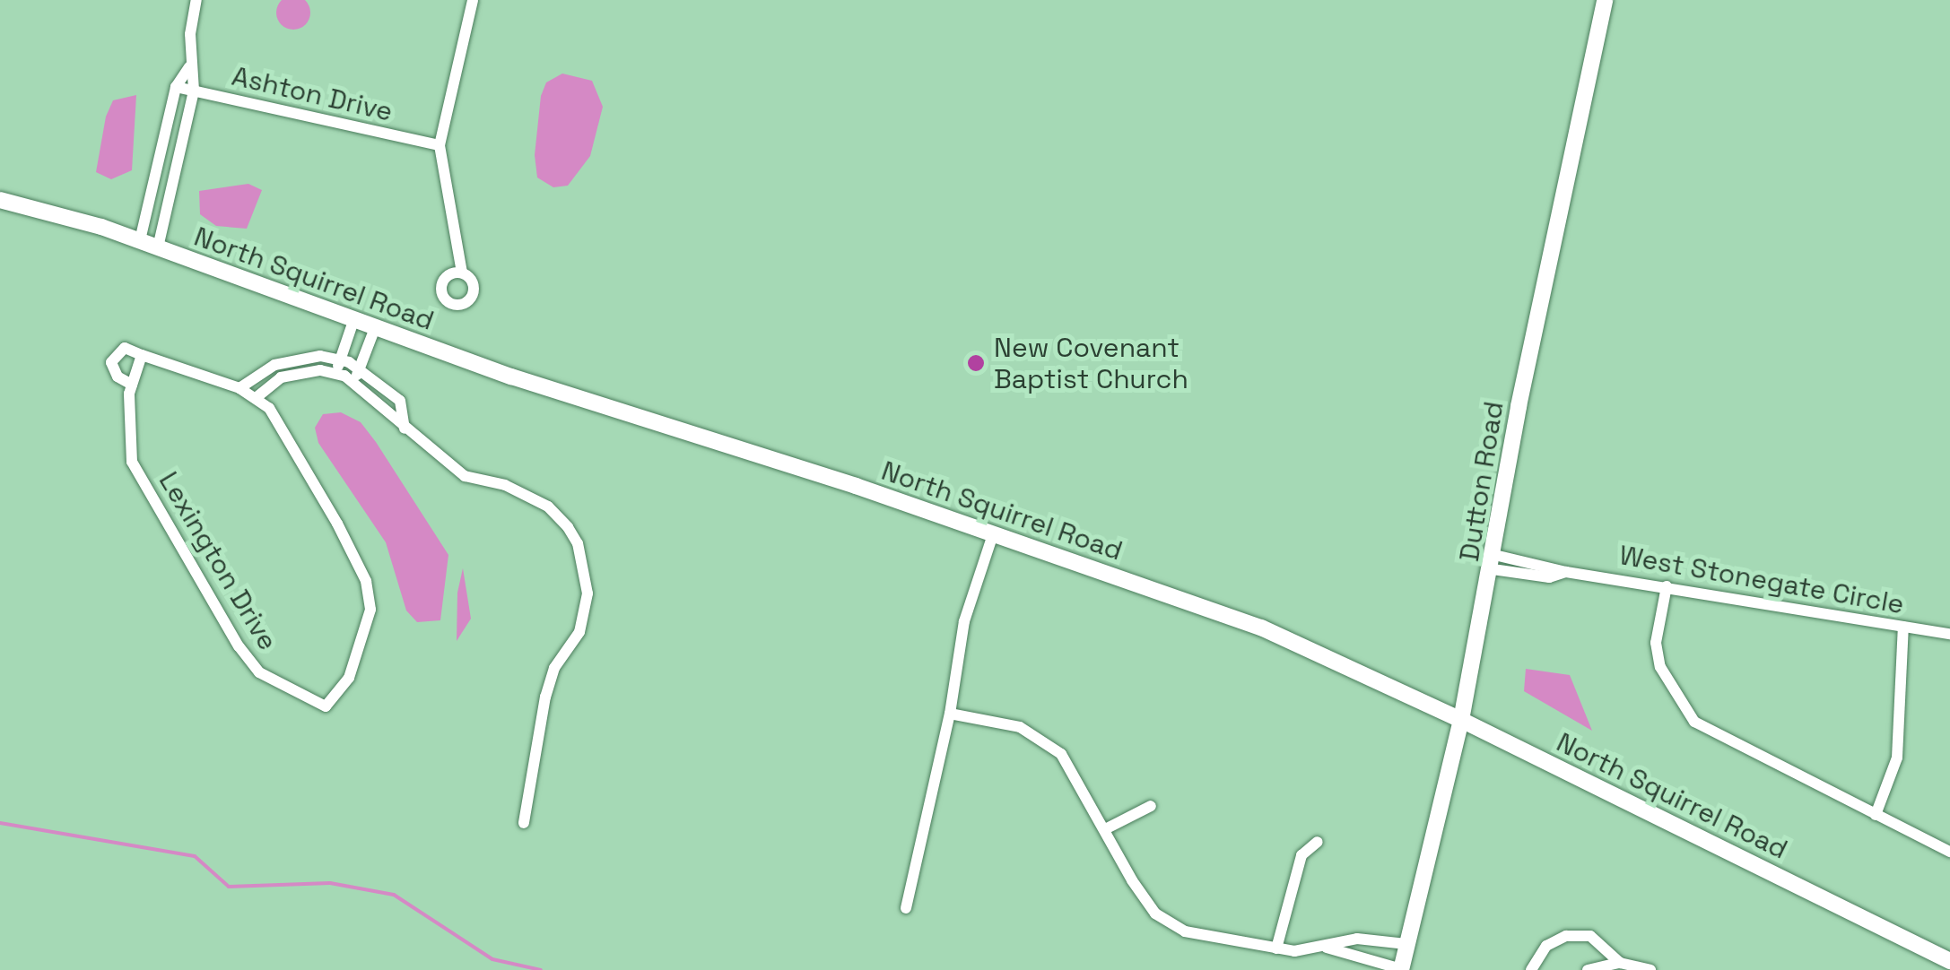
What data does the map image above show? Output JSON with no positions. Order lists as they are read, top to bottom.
{
  "streets": {
    "street": [
      "Ashton Drive",
      "North Squirrel Road",
      "Dutton Road",
      "Lexington Drive",
      "West Stonegate Circle"
    ]
  },
  "crossings": [
    ["North Squirrel Road", "Dutton Road"],
    ["Dutton Road", "West Stonegate Circle"]
  ],
  "places": ["New Covenant Baptist Church"]
}
